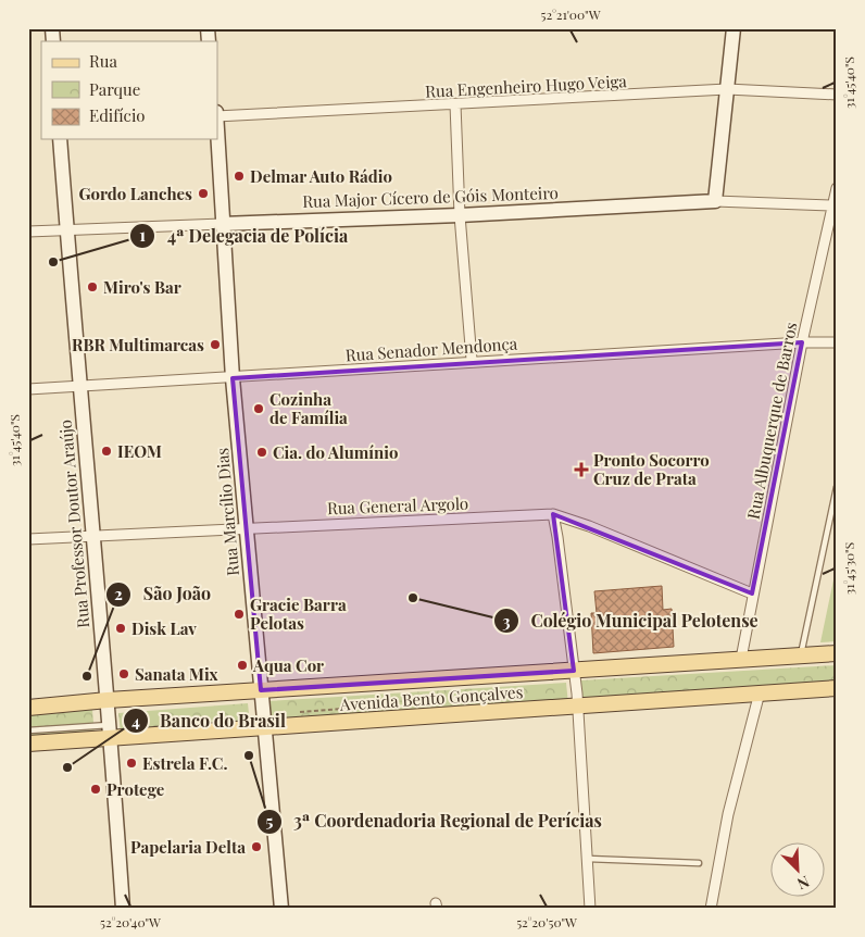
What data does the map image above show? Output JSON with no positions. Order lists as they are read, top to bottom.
{
  "streets": {
    "main road": ["Avenida Bento Gonçalves"],
    "street": [
      "Rua Engenheiro Hugo Veiga",
      "Rua Major Cícero de Góis Monteiro",
      "Rua Senador Mendonça",
      "Rua Albuquerque de Barros",
      "Rua General Argolo",
      "Rua Marcílio Dias",
      "Rua Professor Doutor Araújo"
    ]
  },
  "crossings": [
    ["Rua Major Cícero de Góis Monteiro", "Rua Albuquerque de Barros"],
    ["Rua Major Cícero de Góis Monteiro", "Rua Marcílio Dias"],
    ["Rua Major Cícero de Góis Monteiro", "Rua Professor Doutor Araújo"],
    ["Rua Senador Mendonça", "Rua Albuquerque de Barros"],
    ["Rua Senador Mendonça", "Rua Marcílio Dias"],
    ["Rua Senador Mendonça", "Rua Professor Doutor Araújo"],
    ["Rua Albuquerque de Barros", "Rua General Argolo"],
    ["Rua Albuquerque de Barros", "Avenida Bento Gonçalves"],
    ["Rua General Argolo", "Rua Marcílio Dias"],
    ["Rua General Argolo", "Rua Professor Doutor Araújo"],
    ["Rua Marcílio Dias", "Avenida Bento Gonçalves"],
    ["Rua Professor Doutor Araújo", "Avenida Bento Gonçalves"]
  ],
  "places": {
    "other": [
      "Delmar Auto Rádio",
      "Gordo Lanches",
      "4ª Delegacia de Polícia",
      "Miro's Bar",
      "RBR Multimarcas",
      "Cozinha de Família",
      "IEOM",
      "Cia. do Alumínio",
      "Colégio Municipal Pelotense",
      "Gracie Barra Pelotas",
      "Disk Lav",
      "Aqua Cor",
      "Sanata Mix",
      "São João",
      "3ª Coordenadoria Regional de Perícias",
      "Estrela F.C.",
      "Banco do Brasil",
      "Protege",
      "Papelaria Delta"
    ],
    "health": ["Pronto Socorro Cruz de Prata"]
  },
  "legend": ["Rua", "Parque", "Edifício"],
  "north": "bottom right",
  "coordinates": [
    "52°21'00\"W",
    "31°45'40\"S",
    "31°45'30\"S",
    "52°20'40\"W",
    "52°20'50\"W"
  ]
}
